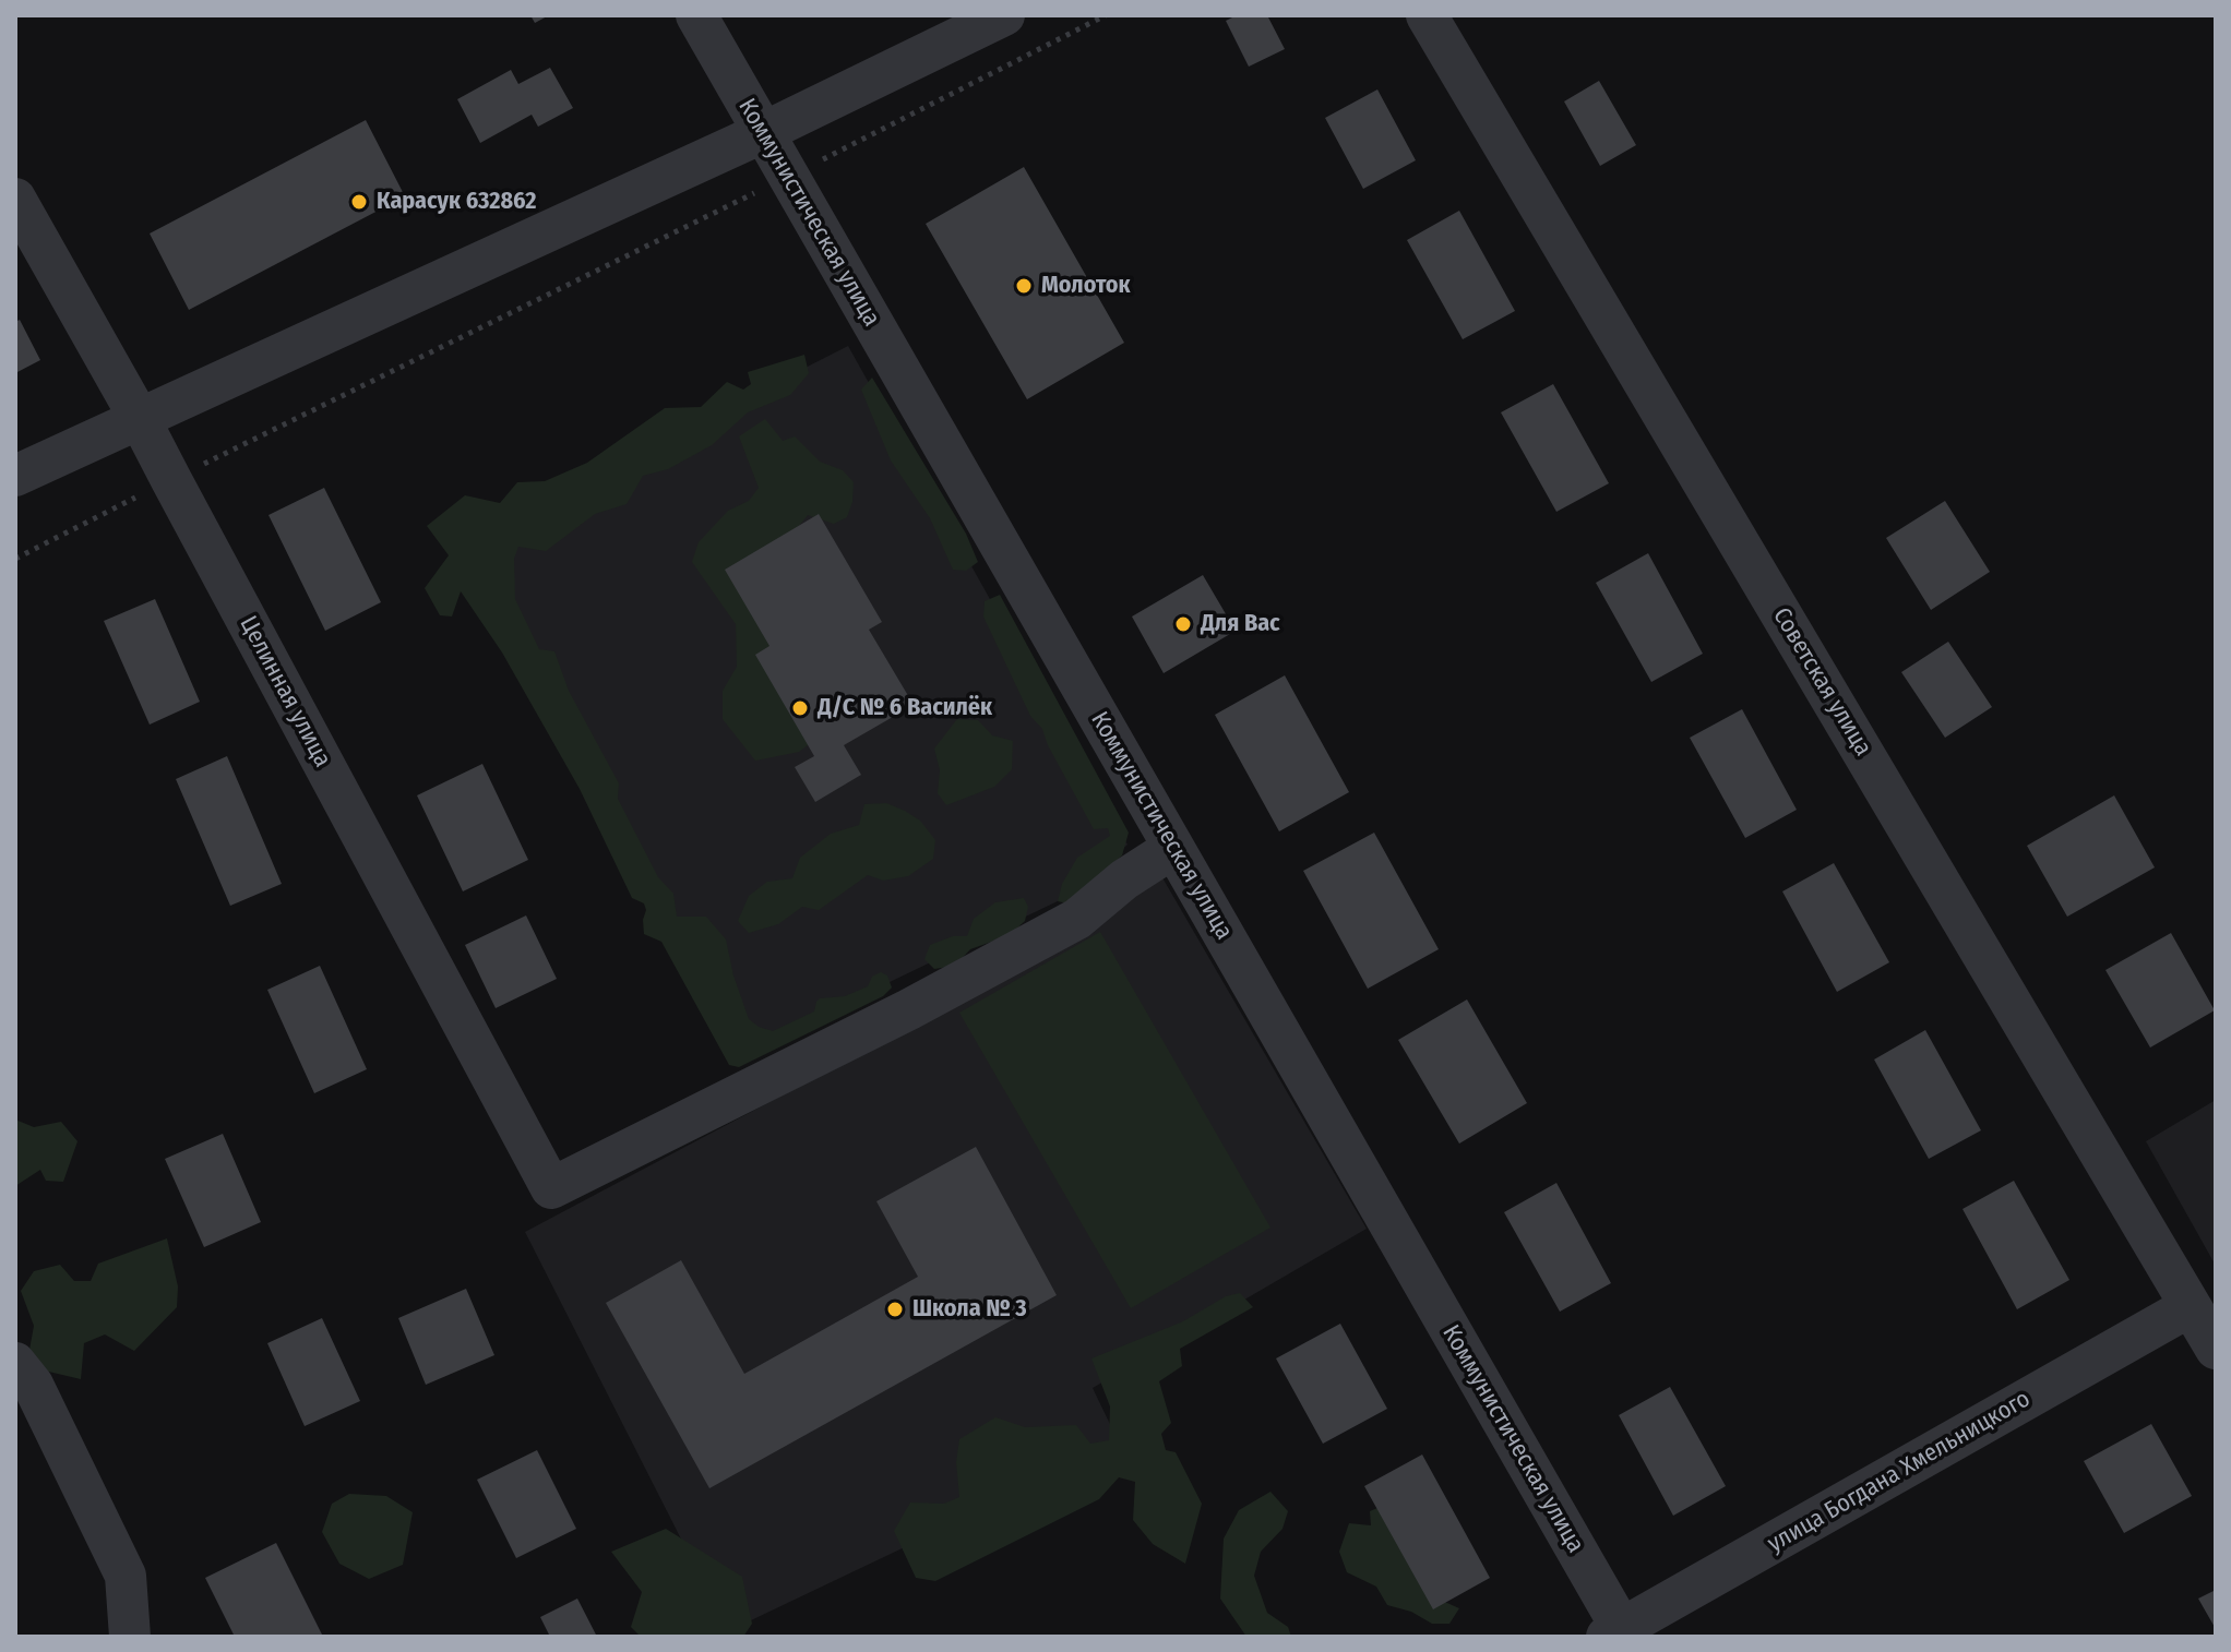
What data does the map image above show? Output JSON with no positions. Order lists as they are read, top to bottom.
{
  "streets": {
    "street": [
      "Коммунистическая улица",
      "Советская улица",
      "Целинная улица",
      "улица Богдана Хмельницкого"
    ]
  },
  "crossings": [
    ["Коммунистическая улица", "Целинная улица"],
    ["Коммунистическая улица", "улица Богдана Хмельницкого"],
    ["Советская улица", "улица Богдана Хмельницкого"]
  ],
  "places": [
    "Карасук 632862",
    "Молоток",
    "Для Вас",
    "Д/С № 6 Василёк",
    "Школа № 3"
  ]
}
